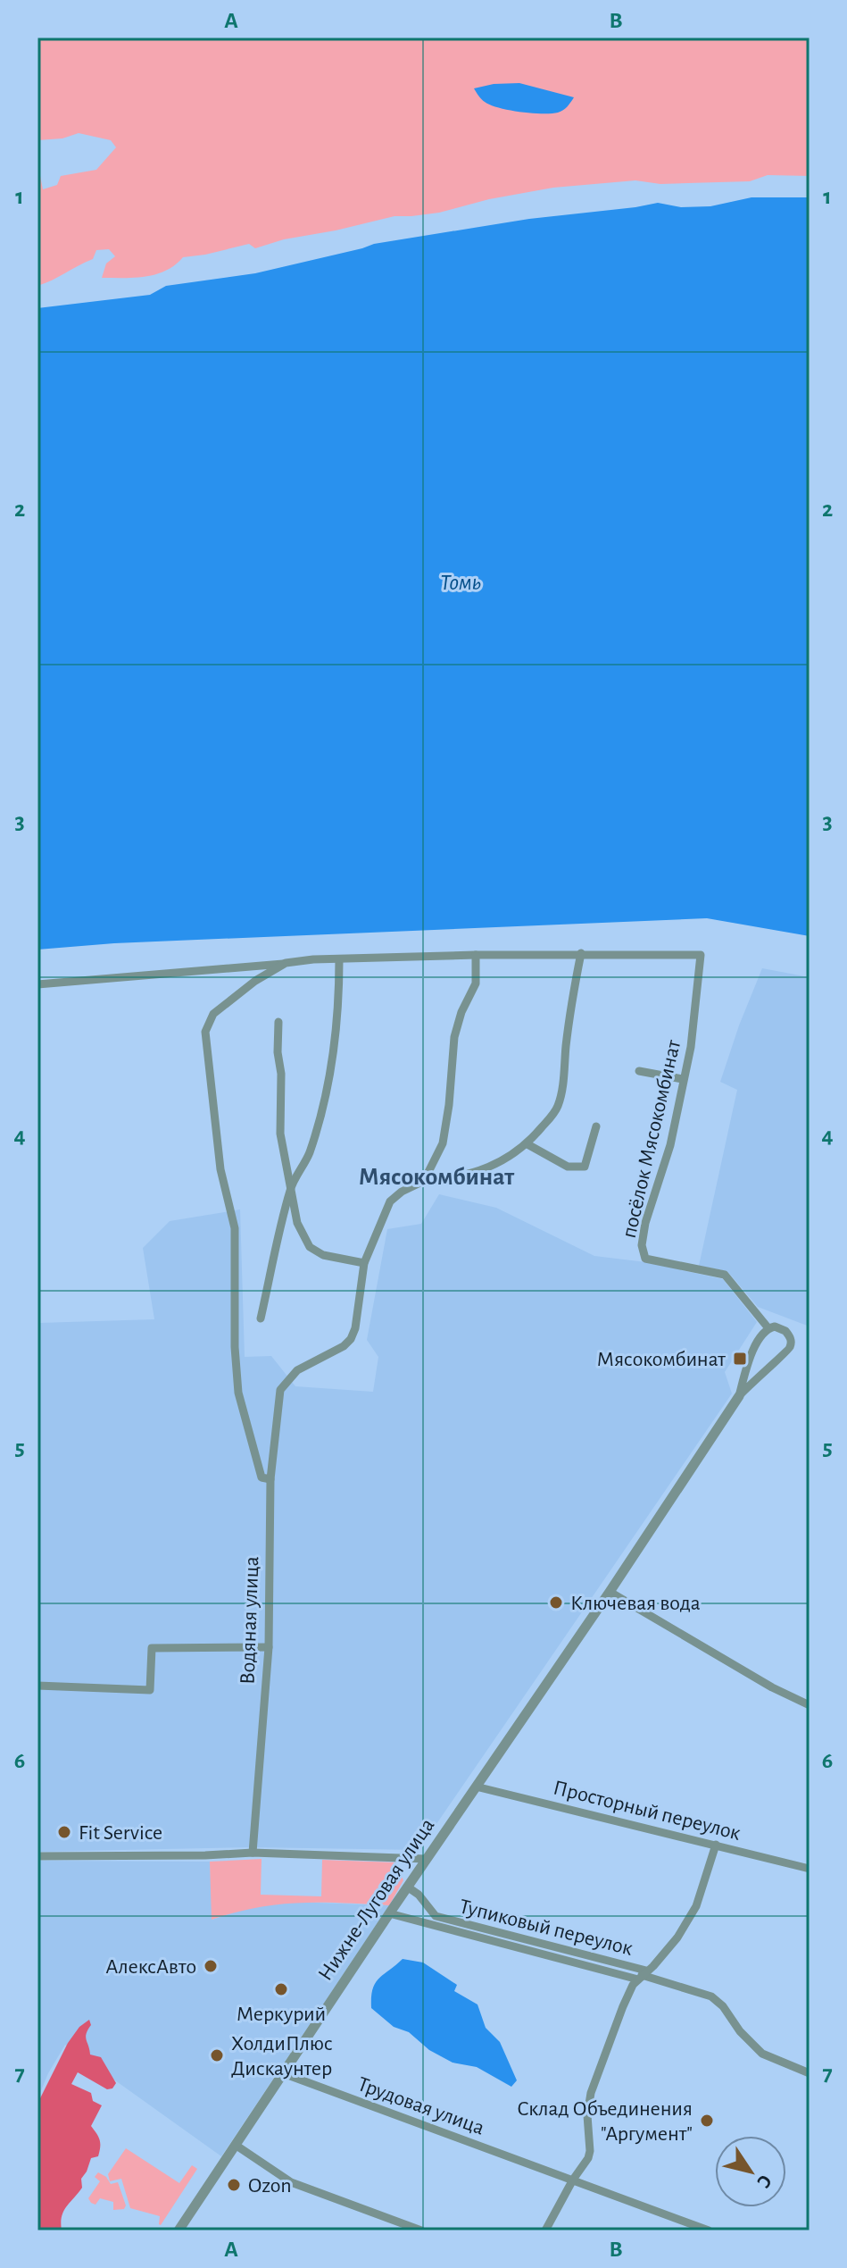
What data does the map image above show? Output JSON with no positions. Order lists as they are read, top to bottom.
{
  "streets": {
    "street": [
      "посёлок Мясокомбинат",
      "Водяная улица",
      "Просторный переулок",
      "Нижне-Луговая улица",
      "Тупиковый переулок",
      "Трудовая улица"
    ]
  },
  "crossings": [
    ["посёлок Мясокомбинат", "Водяная улица"],
    ["Просторный переулок", "Нижне-Луговая улица"],
    ["Просторный переулок", "Тупиковый переулок"],
    ["Нижне-Луговая улица", "Тупиковый переулок"],
    ["Нижне-Луговая улица", "Трудовая улица"],
    ["Тупиковый переулок", "Трудовая улица"]
  ],
  "districts": ["Мясокомбинат"],
  "water": ["Томь"],
  "places": {
    "transit": ["Мясокомбинат"],
    "other": [
      "Ключевая вода",
      "Fit Service",
      "АлексАвто",
      "Меркурий",
      "ХолдиПлюс Дискаунтер",
      "Склад Объединения \"Аргумент\"",
      "Ozon"
    ]
  },
  "north": "bottom right",
  "grid": {
    "columns": ["A", "B"],
    "rows": [
      "1",
      "2",
      "3",
      "4",
      "5",
      "6",
      "7"
    ]
  }
}
